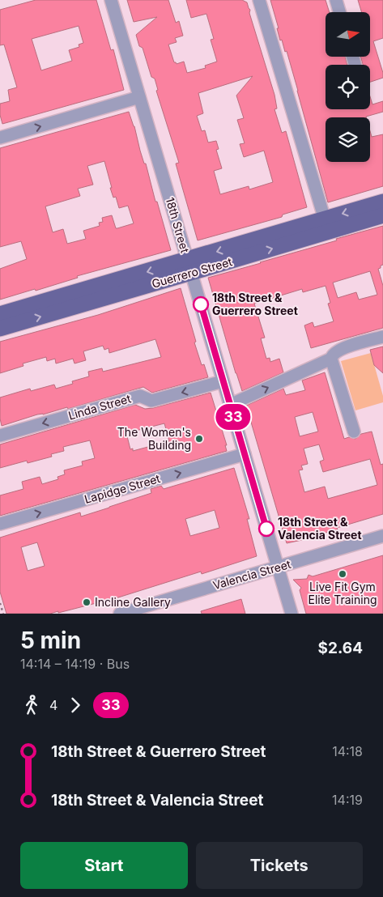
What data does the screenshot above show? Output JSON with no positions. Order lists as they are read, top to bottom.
{
  "streets": {
    "main road": ["Guerrero Street"],
    "street": [
      "18th Street",
      "Linda Street",
      "Lapidge Street",
      "Valencia Street"
    ]
  },
  "crossings": [
    ["18th Street", "Guerrero Street"],
    ["18th Street", "Linda Street"],
    ["18th Street", "Lapidge Street"],
    ["18th Street", "Valencia Street"]
  ],
  "one_way": ["Linda Street", "Lapidge Street"],
  "places": [
    "18th Street & Guerrero Street",
    "The Women's Building",
    "18th Street & Valencia Street",
    "Live Fit Gym Elite Training",
    "Incline Gallery"
  ],
  "lines": ["bus line 33"],
  "north": "right",
  "page": {
    "on_map": "33",
    "heading": ["5 min", "14:14 – 14:19 · Bus", "$2.64"],
    "legs": ["4", "33"],
    "list": [
      {
        "name": "18th Street & Guerrero Street",
        "value": "14:18"
      },
      {
        "name": "18th Street & Valencia Street",
        "value": "14:19"
      }
    ],
    "buttons": ["Start", "Tickets"]
  }
}
